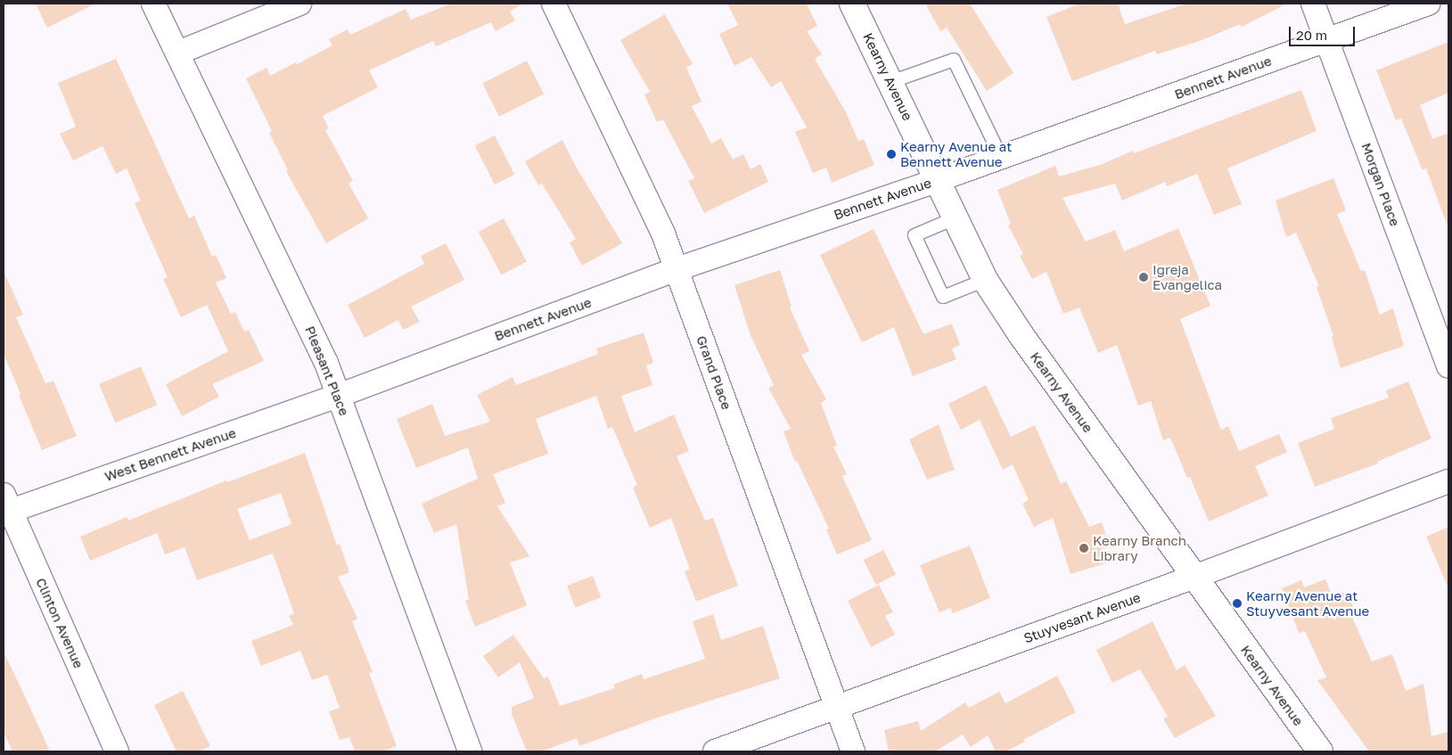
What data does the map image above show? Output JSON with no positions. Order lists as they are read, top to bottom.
{
  "streets": {
    "main road": ["Kearny Avenue"],
    "street": [
      "Bennett Avenue",
      "Morgan Place",
      "Pleasant Place",
      "Grand Place",
      "West Bennett Avenue",
      "Stuyvesant Avenue",
      "Clinton Avenue"
    ]
  },
  "crossings": [
    ["Kearny Avenue", "Bennett Avenue"],
    ["Kearny Avenue", "Stuyvesant Avenue"],
    ["Bennett Avenue", "Morgan Place"],
    ["Bennett Avenue", "Pleasant Place"],
    ["Bennett Avenue", "Grand Place"],
    ["Bennett Avenue", "West Bennett Avenue"],
    ["Pleasant Place", "West Bennett Avenue"],
    ["Grand Place", "Stuyvesant Avenue"],
    ["West Bennett Avenue", "Clinton Avenue"]
  ],
  "places": [
    "Kearny Avenue at Bennett Avenue",
    "Igreja Evangelica",
    "Kearny Branch Library",
    "Kearny Avenue at Stuyvesant Avenue"
  ],
  "scale_bar": "20 m"
}
